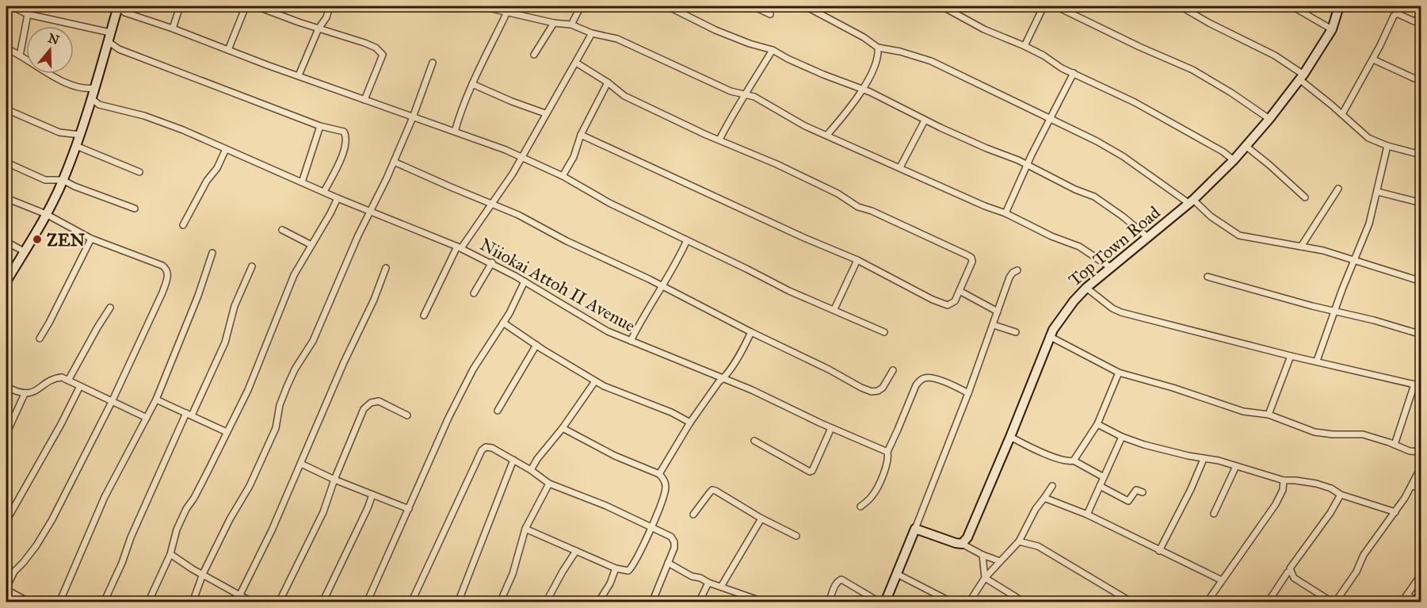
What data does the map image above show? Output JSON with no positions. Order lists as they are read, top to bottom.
{
  "streets": {
    "street": ["Top Town Road", "Niiokai Attoh II Avenue"]
  },
  "places": ["ZEN"],
  "north": "top"
}
